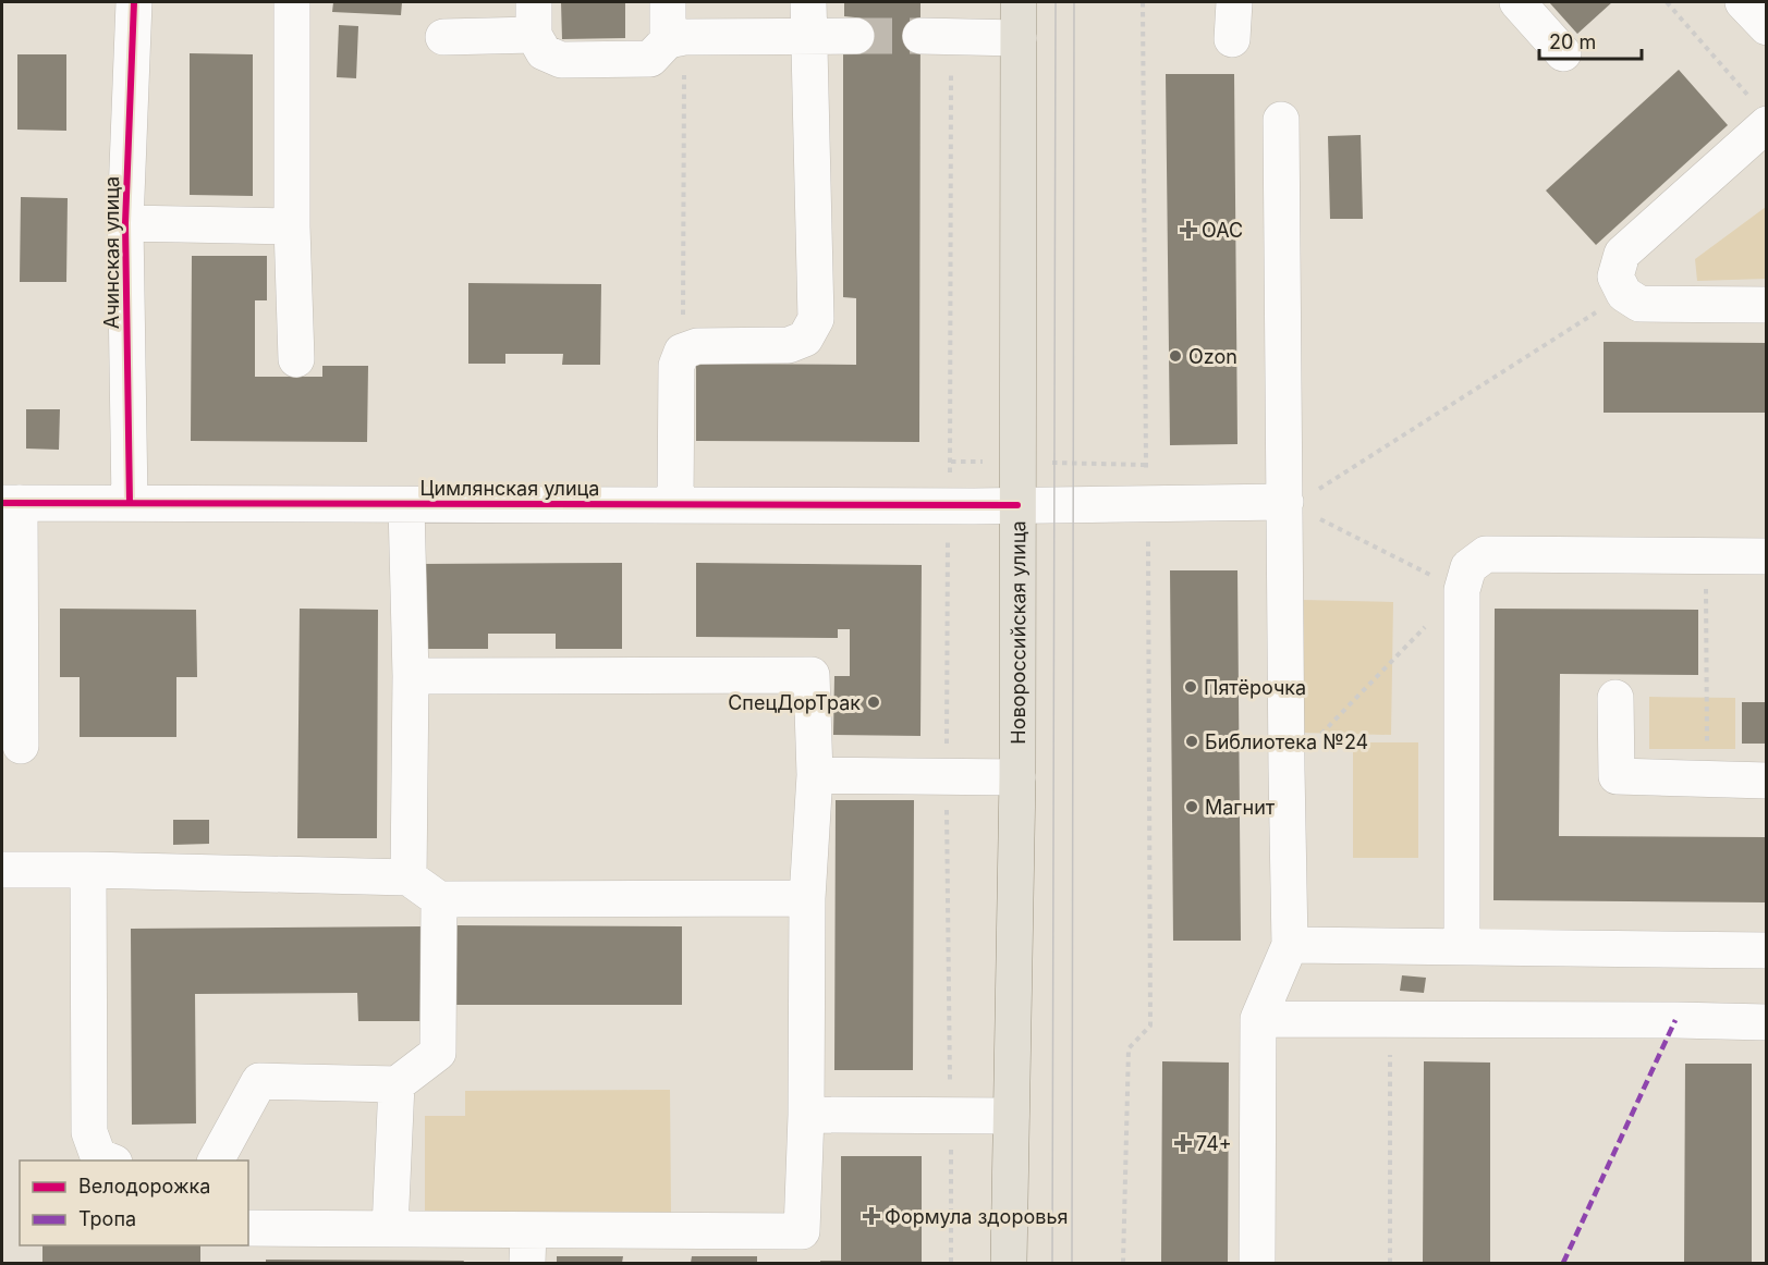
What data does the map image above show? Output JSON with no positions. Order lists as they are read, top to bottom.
{
  "streets": {
    "main road": ["Новороссийская улица"],
    "street": ["Ачинская улица", "Цимлянская улица"]
  },
  "crossings": [
    ["Ачинская улица", "Цимлянская улица"],
    ["Цимлянская улица", "Новороссийская улица"]
  ],
  "places": {
    "health": ["ОАС", "74+", "Формула здоровья"],
    "other": [
      "Ozon",
      "Пятёрочка",
      "СпецДорТрак",
      "Библиотека №24",
      "Магнит"
    ]
  },
  "legend": ["Велодорожка", "Тропа"],
  "scale_bar": "20 m"
}
